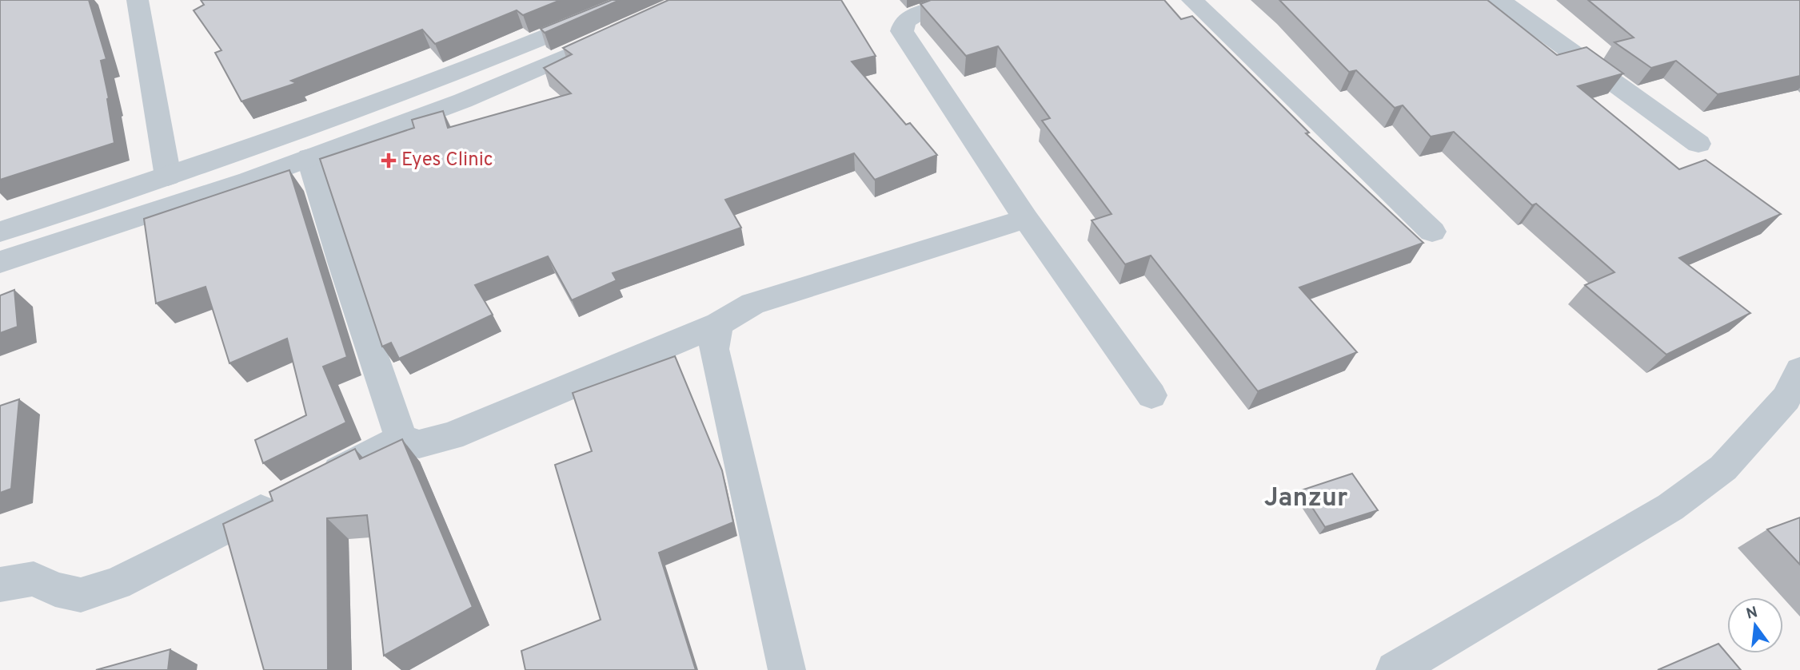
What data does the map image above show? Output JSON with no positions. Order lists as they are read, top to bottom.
{
  "districts": ["Janzur"],
  "places": {
    "health": ["Eyes Clinic"]
  },
  "north": "top"
}
